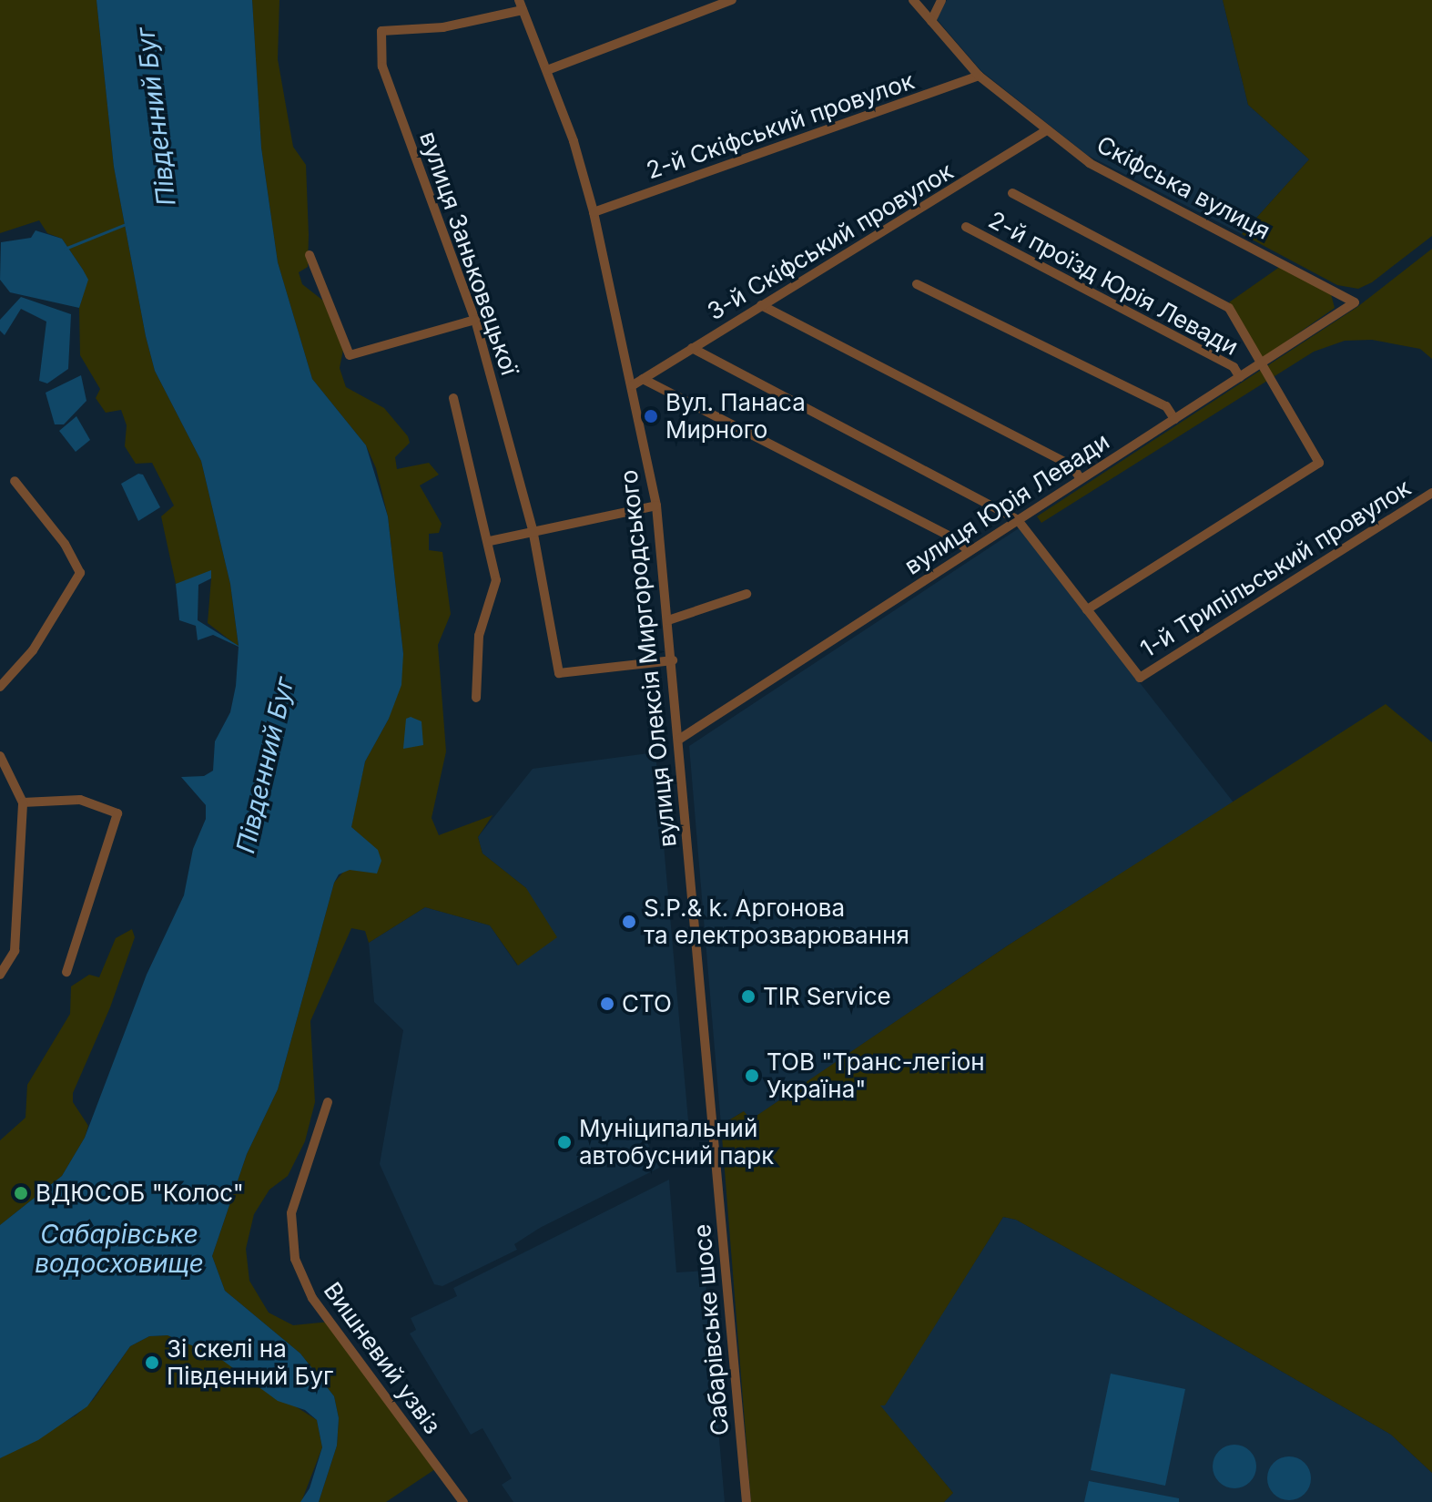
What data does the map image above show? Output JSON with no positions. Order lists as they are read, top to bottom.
{
  "streets": {
    "street": [
      "2-й Скіфський провулок",
      "Скіфська вулиця",
      "3-й Скіфський провулок",
      "вулиця Заньковецької",
      "2-й проїзд Юрія Левади",
      "вулиця Юрія Левади",
      "1-й Трипільський провулок",
      "вулиця Олексія Миргородського",
      "Сабарівське шосе",
      "Вишневий узвіз"
    ]
  },
  "crossings": [
    ["2-й Скіфський провулок", "Скіфська вулиця"],
    ["2-й Скіфський провулок", "вулиця Олексія Миргородського"],
    ["Скіфська вулиця", "3-й Скіфський провулок"],
    ["Скіфська вулиця", "вулиця Юрія Левади"],
    ["3-й Скіфський провулок", "вулиця Олексія Миргородського"],
    ["вулиця Заньковецької", "вулиця Олексія Миргородського"],
    ["2-й проїзд Юрія Левади", "вулиця Юрія Левади"],
    ["вулиця Юрія Левади", "вулиця Олексія Миргородського"],
    ["вулиця Олексія Миргородського", "Сабарівське шосе"]
  ],
  "water": ["Південний Буг", "Сабарівське водосховище"],
  "places": [
    "Вул. Панаса Мирного",
    "S.P.& k. Аргонова та електрозварювання",
    "TIR Service",
    "СТО",
    "ТОВ \"Транс-легіон Україна\"",
    "Муніципальний автобусний парк",
    "ВДЮСОБ \"Колос\"",
    "Зі скелі на Південний Буг"
  ]
}
